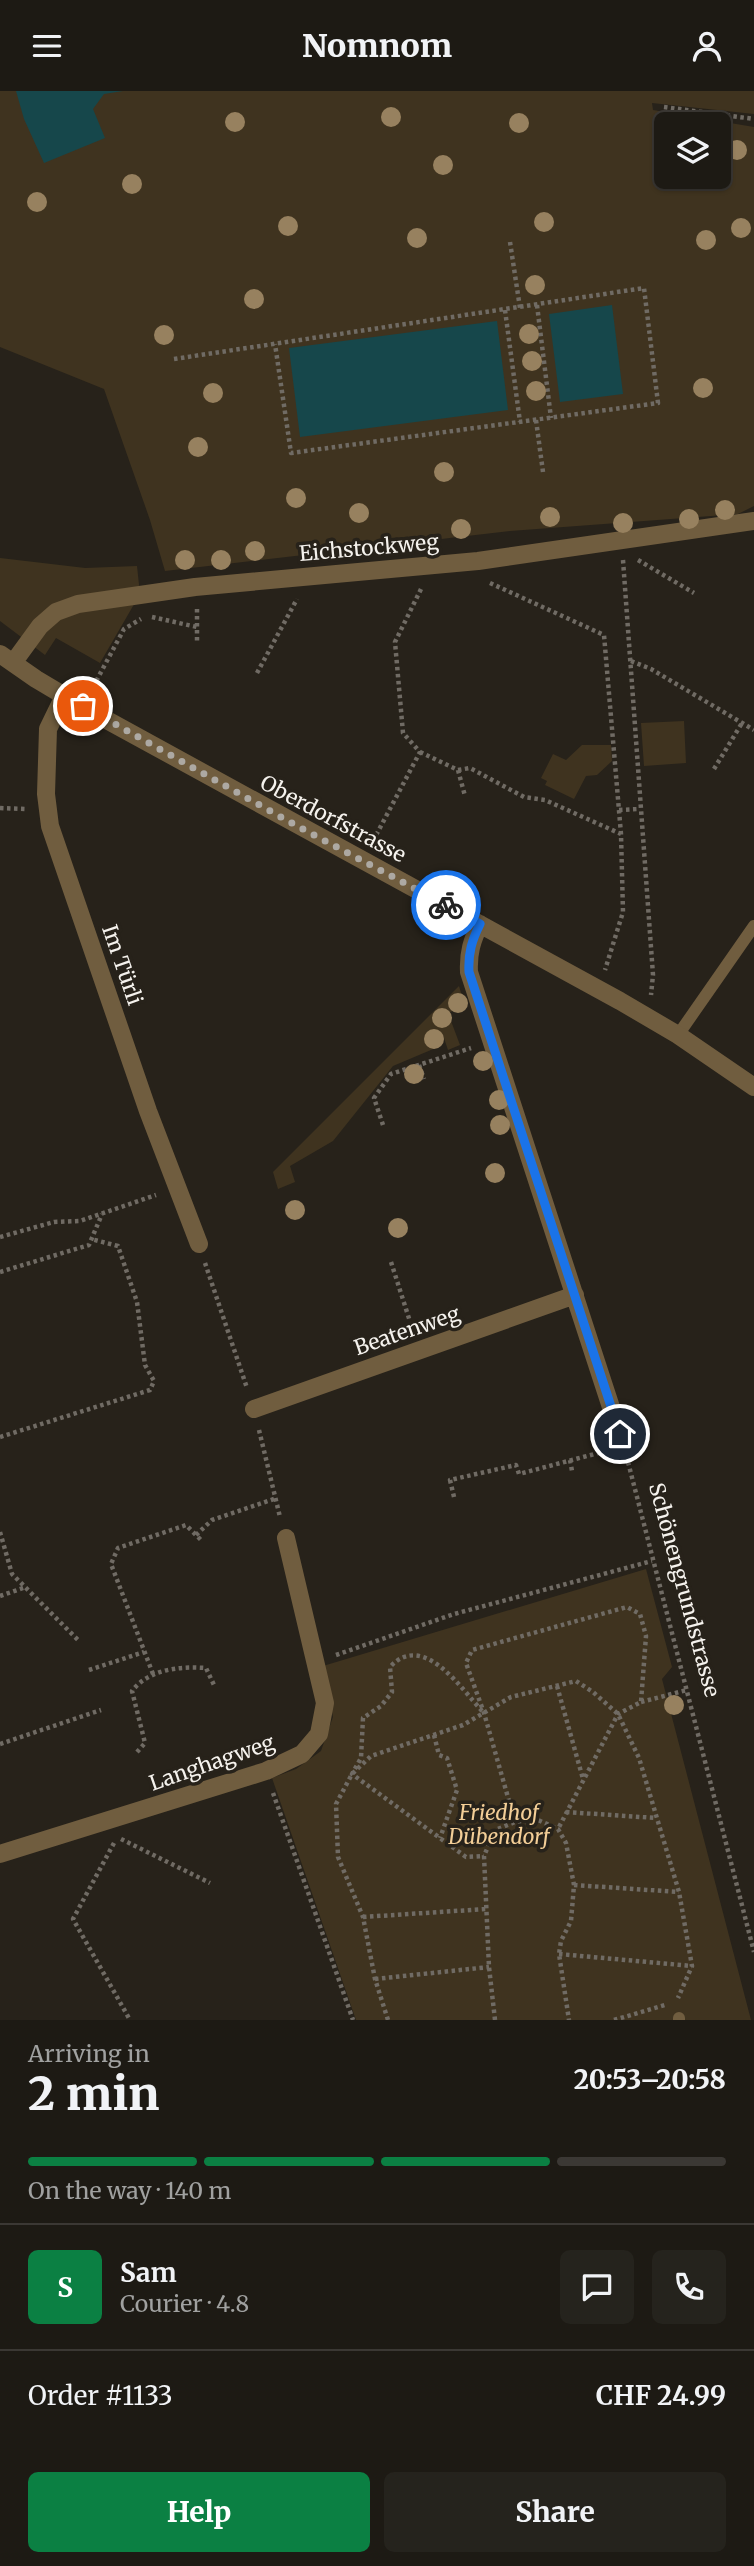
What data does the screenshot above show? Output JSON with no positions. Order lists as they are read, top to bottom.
{
  "streets": {
    "street": [
      "Eichstockweg",
      "Oberdorfstrasse",
      "Im Türli",
      "Beatenweg",
      "Langhagweg"
    ],
    "path": ["Schönengrundstrasse"]
  },
  "crossings": [
    ["Eichstockweg", "Oberdorfstrasse"],
    ["Oberdorfstrasse", "Im Türli"]
  ],
  "parks": ["Friedhof Dübendorf"],
  "page": {
    "header": "Nomnom",
    "heading": ["2 min", "Arriving in", "20:53–20:58"],
    "panel": [
      "Sam",
      "Courier · 4.8",
      "Order #1133",
      "CHF 24.99"
    ],
    "bar": "On the way · 140 m",
    "round": "S",
    "buttons": ["Help", "Share"]
  }
}
